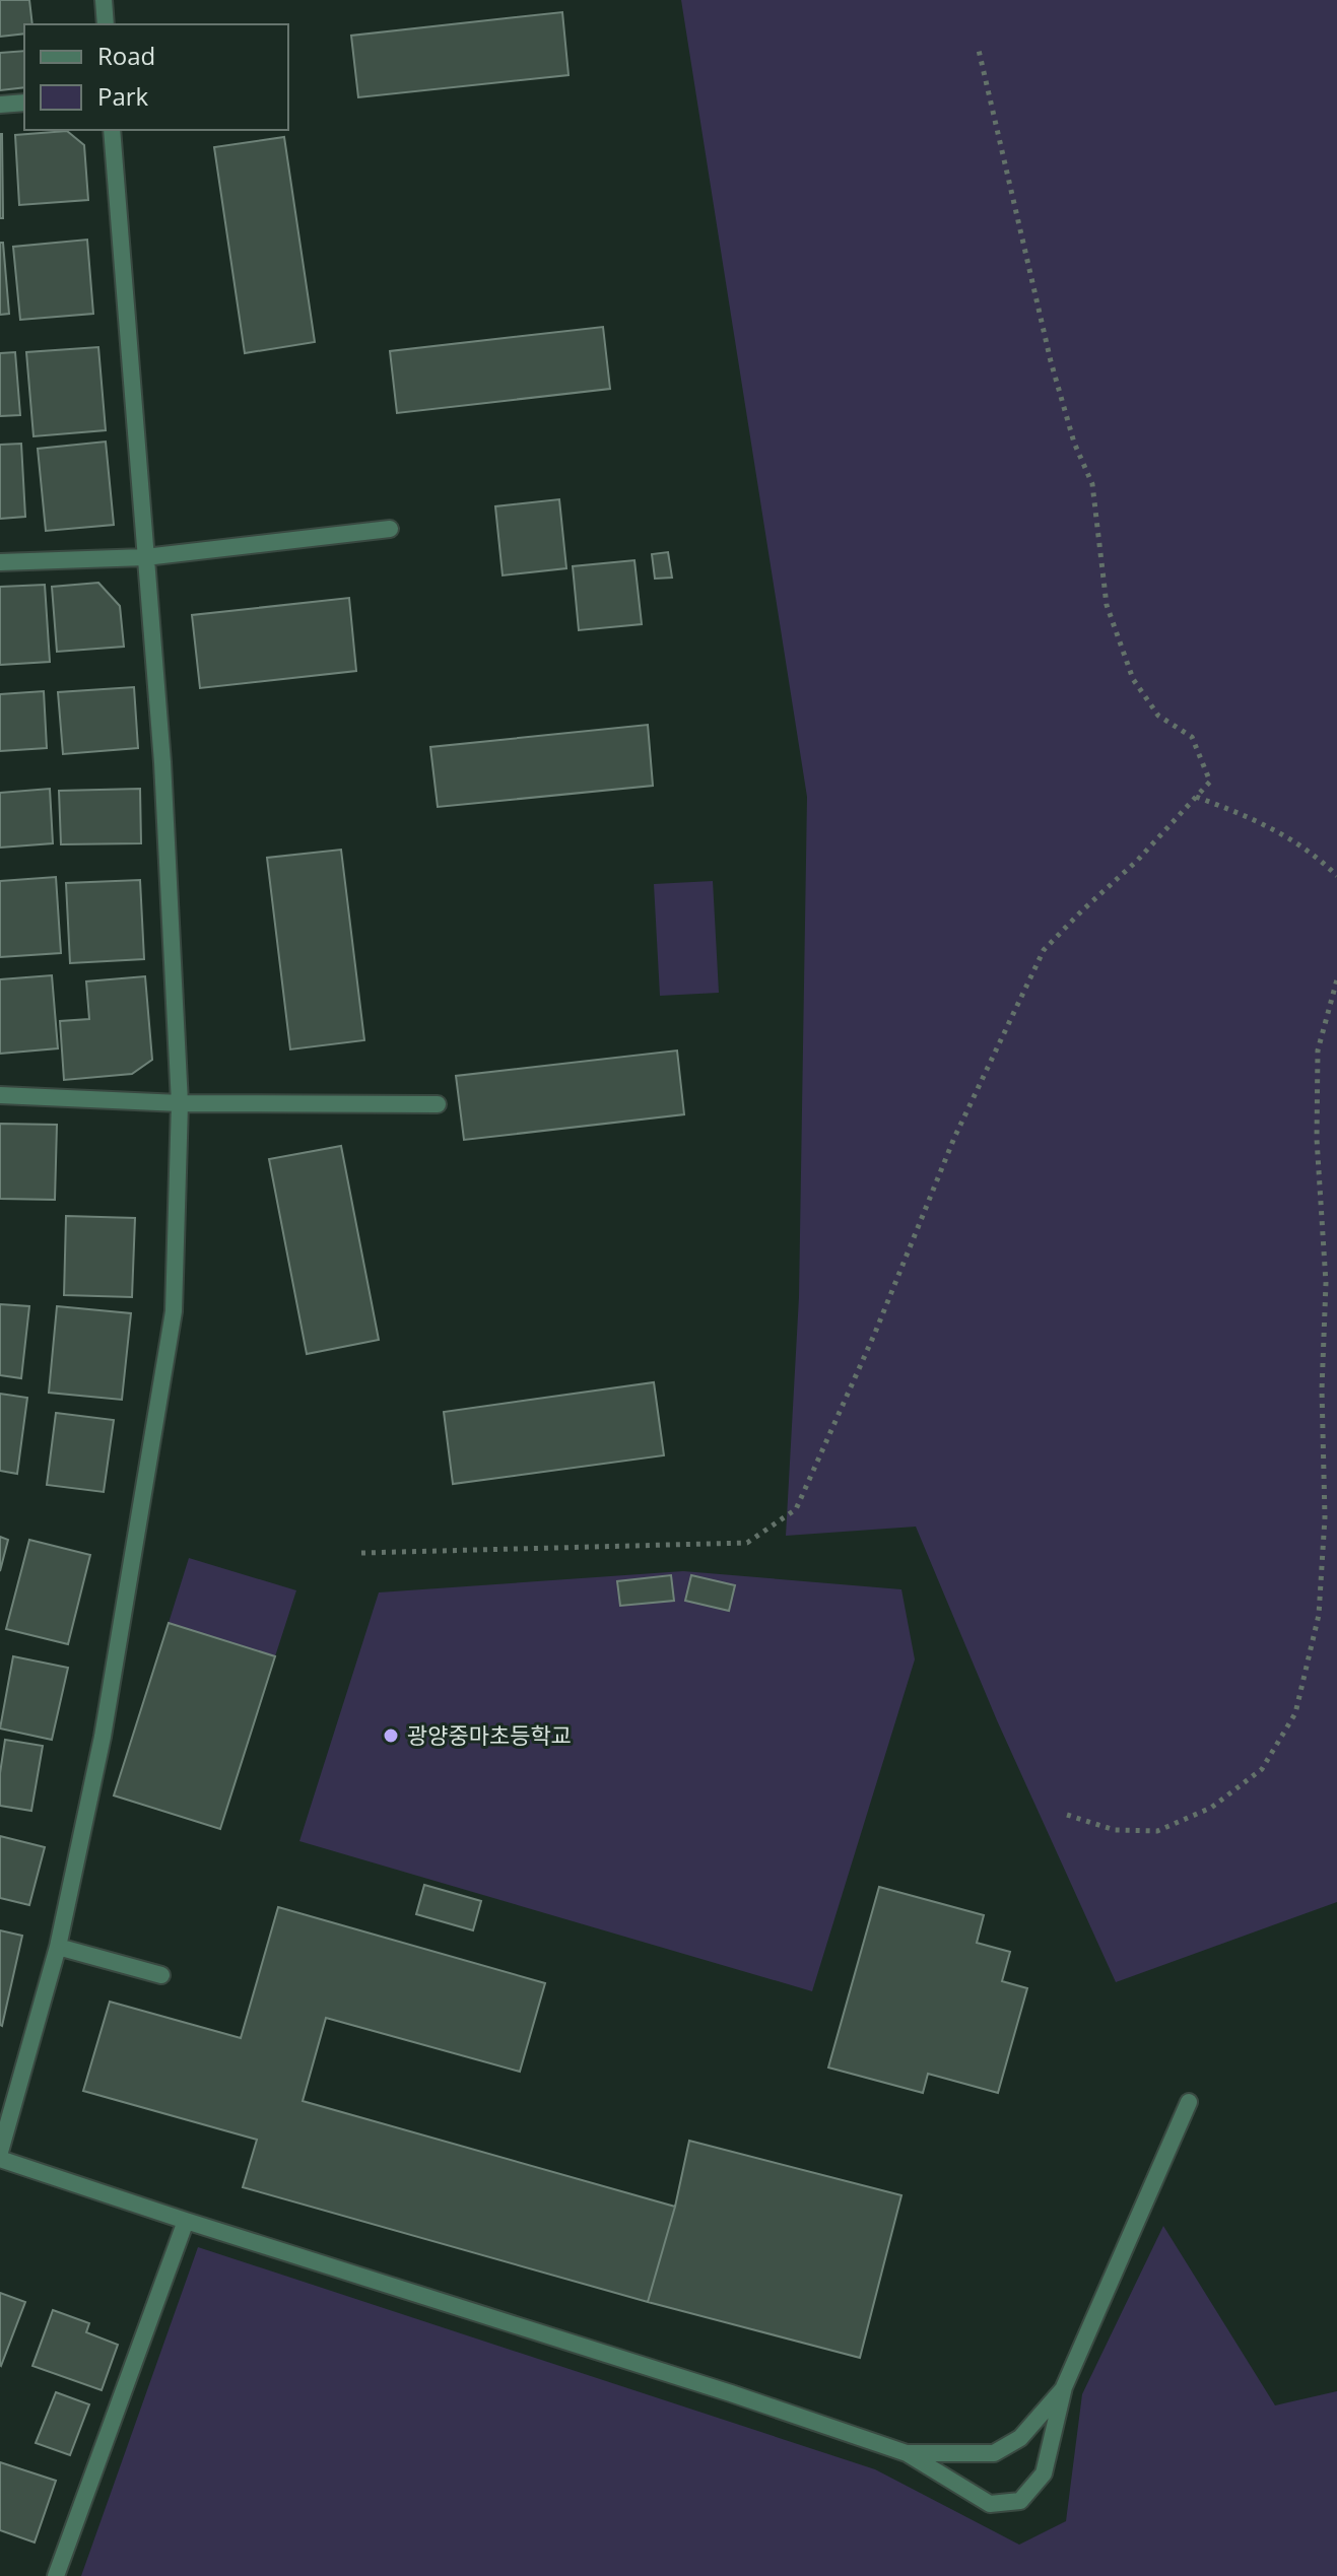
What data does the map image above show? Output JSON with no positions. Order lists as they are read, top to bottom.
{
  "places": ["광양중마초등학교"],
  "legend": ["Road", "Park"]
}
